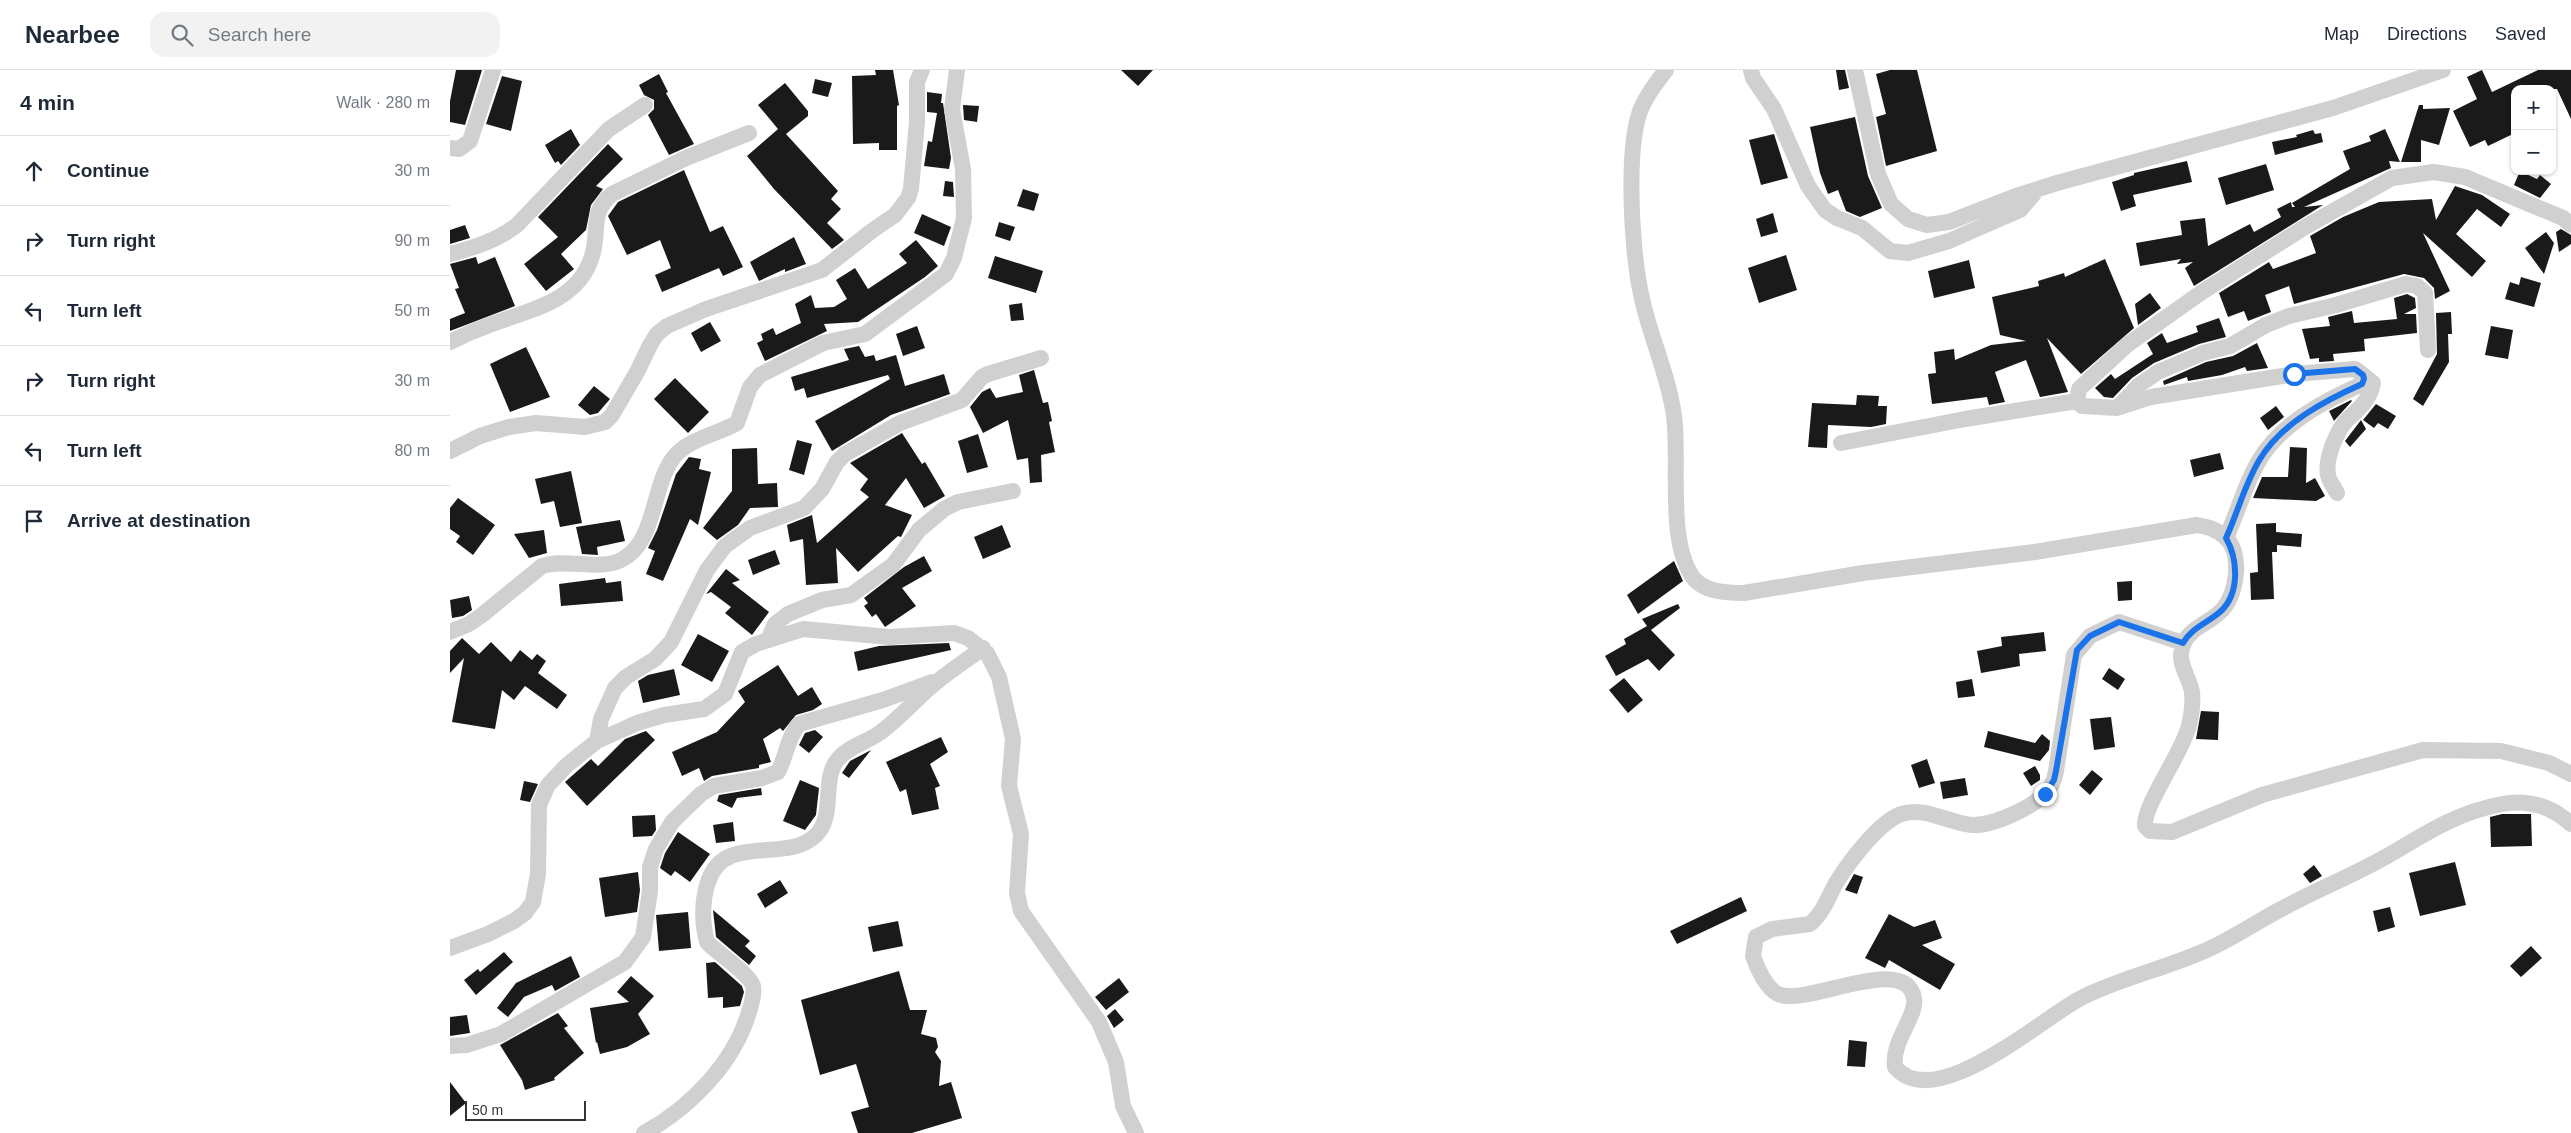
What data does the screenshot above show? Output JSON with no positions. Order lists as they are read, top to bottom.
{
  "scale_bar": "50 m",
  "page": {
    "header": "Nearbee",
    "search": "Search here",
    "nav": ["Map", "Directions", "Saved"],
    "heading": ["4 min", "Walk · 280 m"],
    "map_buttons": ["+", "−"],
    "list": [
      ["Continue", "30 m"],
      ["Turn right", "90 m"],
      ["Turn left", "50 m"],
      ["Turn right", "30 m"],
      ["Turn left", "80 m"],
      "Arrive at destination"
    ],
    "scale": "50 m"
  }
}
